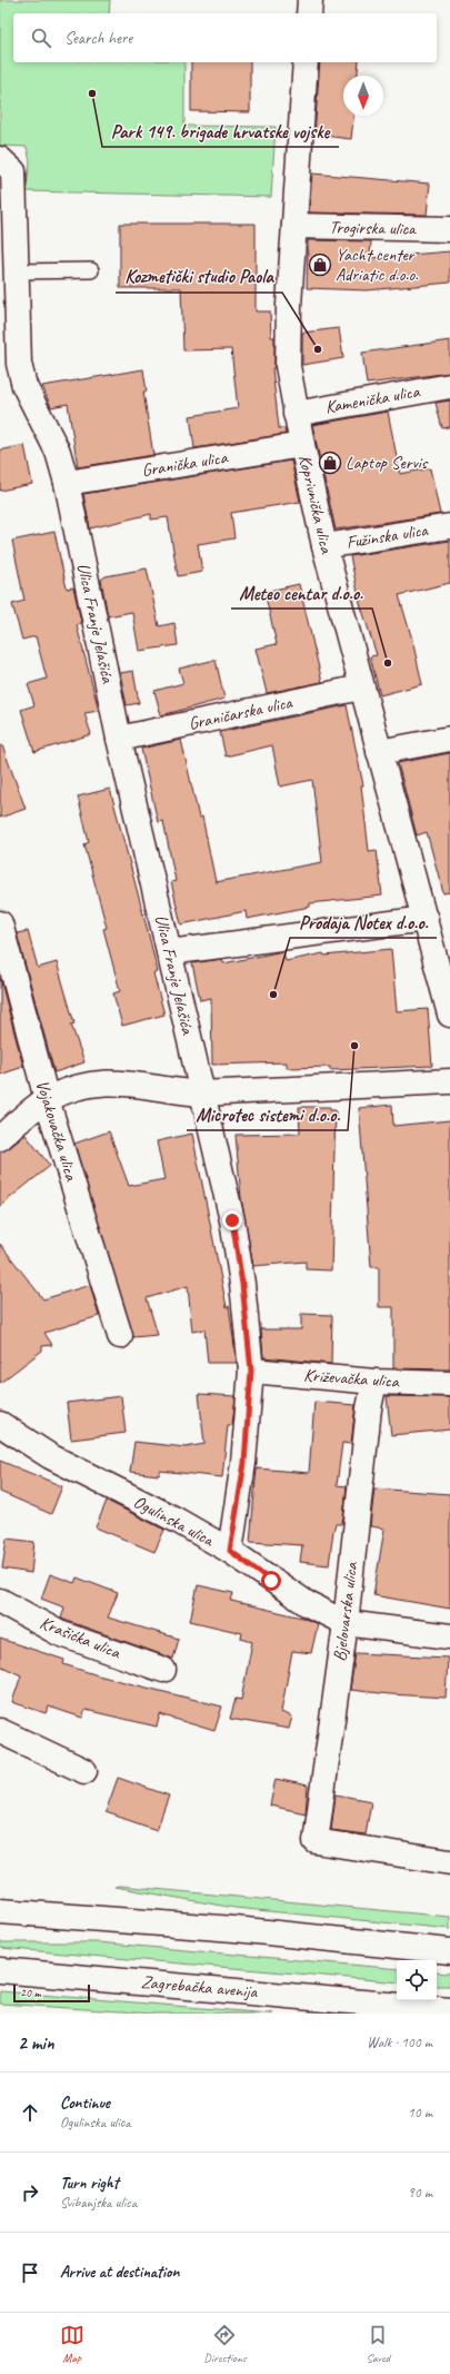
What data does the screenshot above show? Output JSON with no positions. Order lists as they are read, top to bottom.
{
  "streets": {
    "street": [
      "Trogirska ulica",
      "Kamenička ulica",
      "Granička ulica",
      "Koprivnička ulica",
      "Fužinska ulica",
      "Ulica Franje Jelašića",
      "Graničarska ulica",
      "Vojakovačka ulica",
      "Križevačka ulica",
      "Ogulinska ulica",
      "Bjelovarska ulica",
      "Krašićka ulica",
      "Zagrebačka avenija"
    ]
  },
  "crossings": [
    ["Trogirska ulica", "Koprivnička ulica"],
    ["Kamenička ulica", "Koprivnička ulica"],
    ["Granička ulica", "Koprivnička ulica"],
    ["Granička ulica", "Ulica Franje Jelašića"],
    ["Koprivnička ulica", "Fužinska ulica"],
    ["Koprivnička ulica", "Graničarska ulica"],
    ["Ulica Franje Jelašića", "Graničarska ulica"],
    ["Ulica Franje Jelašića", "Križevačka ulica"],
    ["Ulica Franje Jelašića", "Ogulinska ulica"],
    ["Križevačka ulica", "Bjelovarska ulica"],
    ["Ogulinska ulica", "Bjelovarska ulica"]
  ],
  "places": {
    "other": [
      "Park 149. brigade hrvatske vojske",
      "Kozmetički studio Paola",
      "Meteo centar d.o.o.",
      "Prodaja Notex d.o.o.",
      "Microtec sistemi d.o.o."
    ],
    "shop": ["Yacht center Adriatic d.o.o.", "Laptop Servis"]
  },
  "scale_bar": "20 m",
  "north": "bottom",
  "page": {
    "search": "Search here",
    "scale": "20 m",
    "heading": ["2 min", "Walk · 100 m"],
    "list": [
      ["Continue", "Ogulinska ulica", "10 m"],
      ["Turn right", "Svibanjska ulica", "90 m"],
      "Arrive at destination"
    ],
    "nav": ["Map", "Directions", "Saved"]
  }
}
